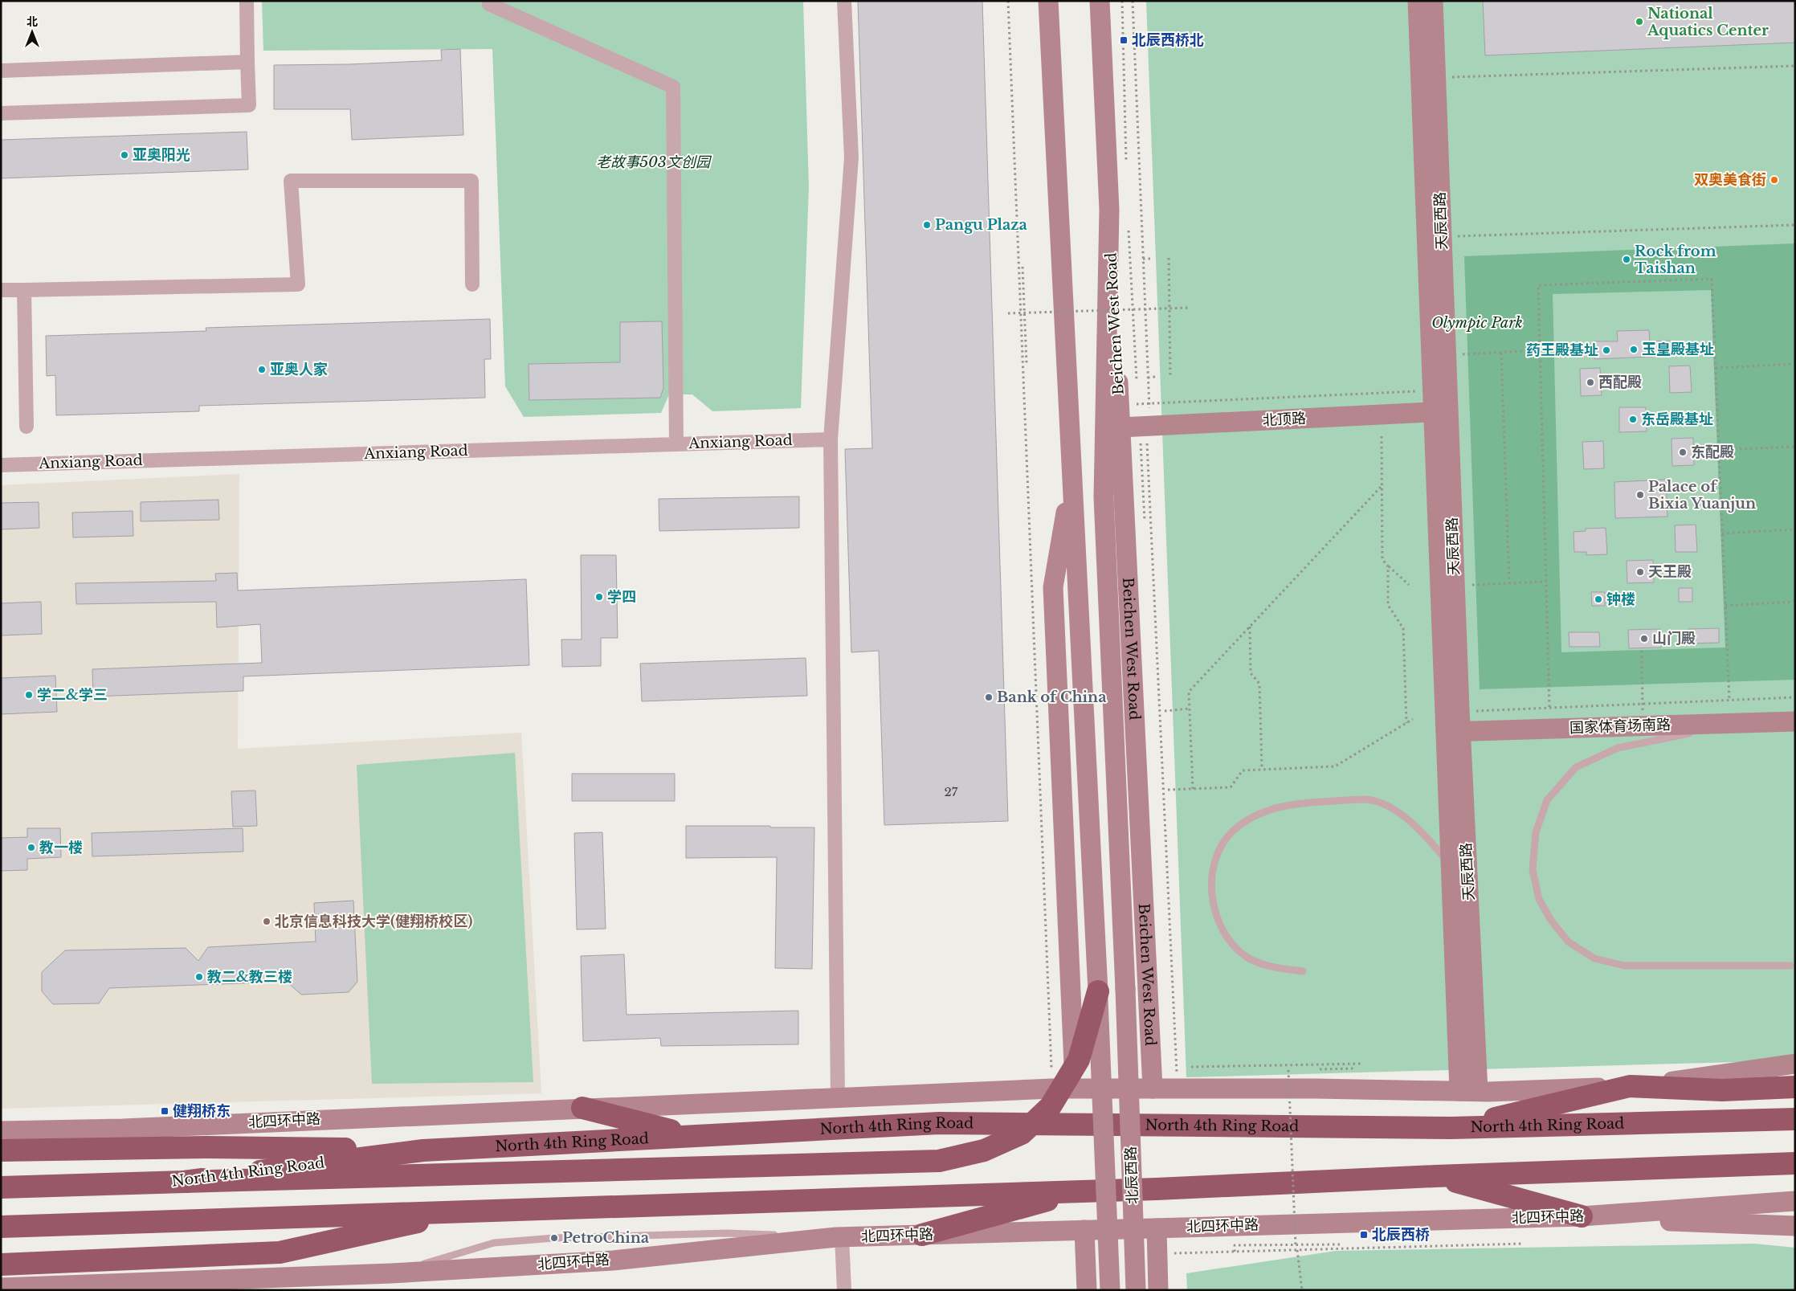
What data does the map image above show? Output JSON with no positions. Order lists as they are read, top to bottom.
{
  "streets": {
    "highway": ["North 4th Ring Road"],
    "street": [
      "天辰西路",
      "Beichen West Road",
      "北顶路",
      "Anxiang Road",
      "国家体育场南路",
      "北四环中路",
      "北辰西路"
    ]
  },
  "crossings": [
    ["天辰西路", "北顶路"],
    ["天辰西路", "国家体育场南路"],
    ["天辰西路", "北四环中路"],
    ["Beichen West Road", "北顶路"],
    ["Beichen West Road", "北四环中路"],
    ["Beichen West Road", "北辰西路"]
  ],
  "parks": ["老故事503文创园", "Olympic Park"],
  "places": {
    "other": [
      "National Aquatics Center",
      "亚奥阳光",
      "双奥美食街",
      "Pangu Plaza",
      "Rock from Taishan",
      "玉皇殿基址",
      "药王殿基址",
      "亚奥人家",
      "西配殿",
      "东岳殿基址",
      "东配殿",
      "Palace of Bixia Yuanjun",
      "天王殿",
      "学四",
      "钟楼",
      "山门殿",
      "学二&学三",
      "Bank of China",
      "教一楼",
      "北京信息科技大学(健翔桥校区)",
      "教二&教三楼",
      "PetroChina"
    ],
    "transit": ["北辰西桥北", "健翔桥东", "北辰西桥"]
  },
  "house_numbers": ["27"],
  "north": "top"
}
